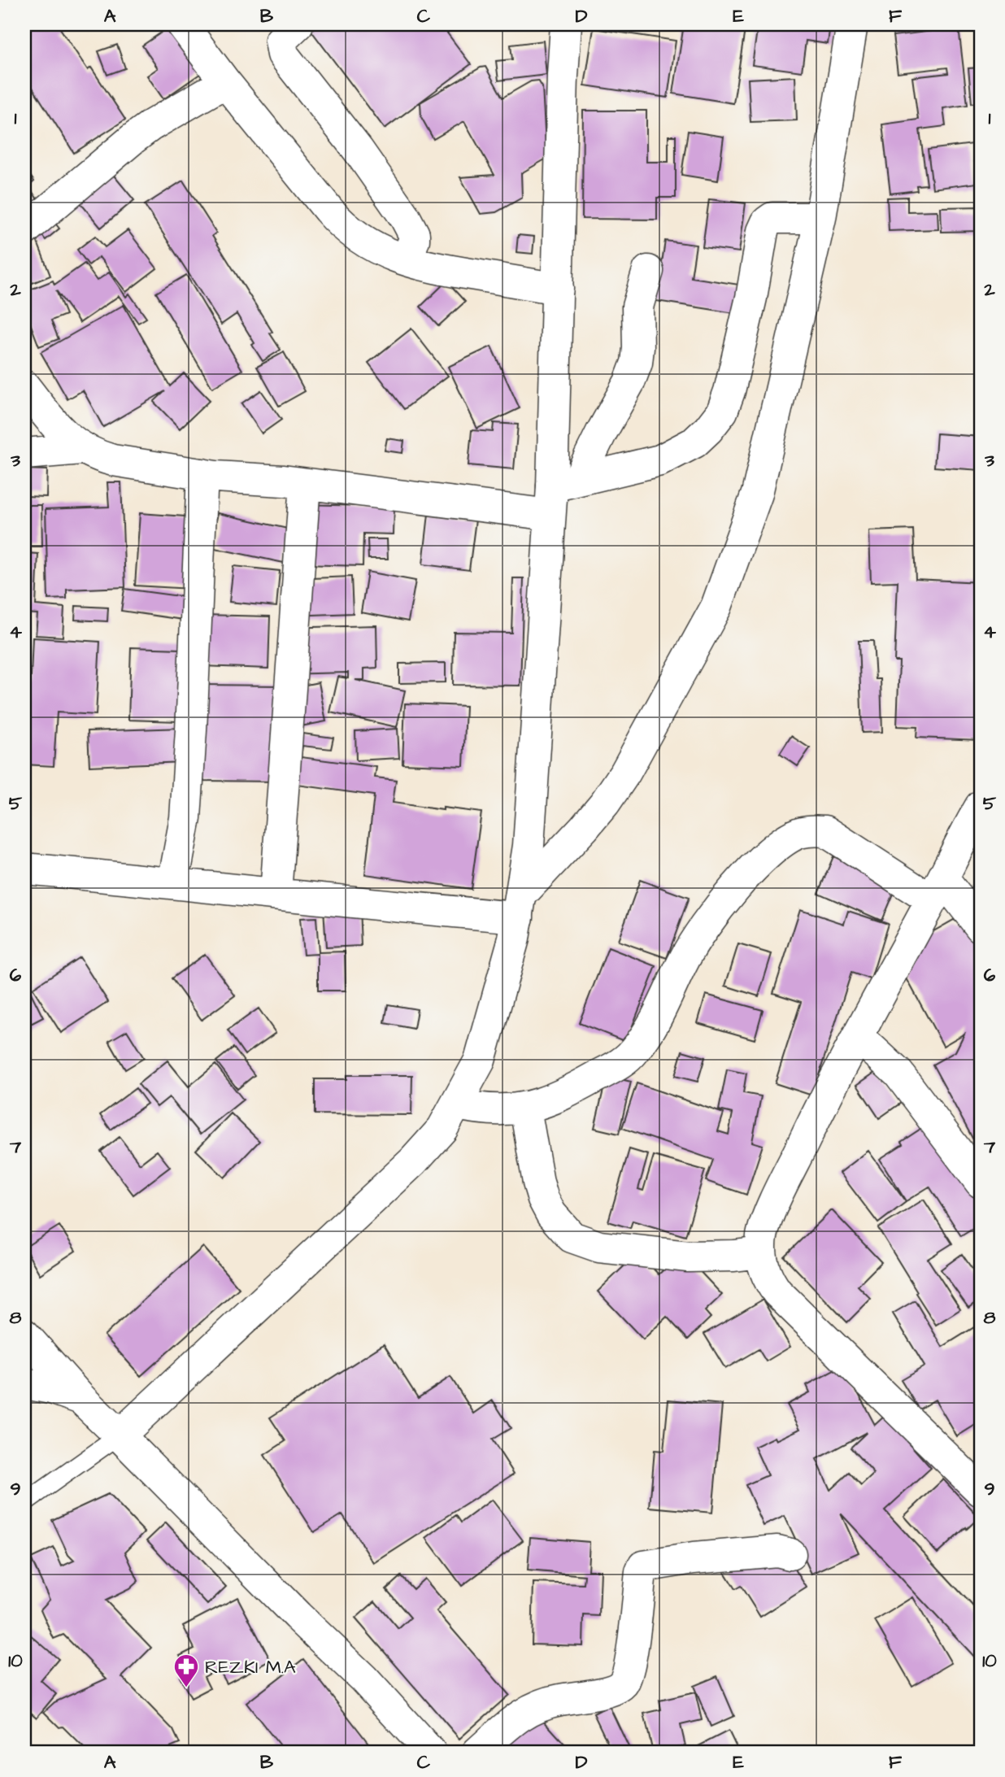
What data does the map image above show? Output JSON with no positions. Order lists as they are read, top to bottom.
{
  "places": {
    "pharmacy": ["REZKI M.A"]
  },
  "grid": {
    "columns": [
      "A",
      "B",
      "C",
      "D",
      "E",
      "F"
    ],
    "rows": [
      "1",
      "2",
      "3",
      "4",
      "5",
      "6",
      "7",
      "8",
      "9",
      "10"
    ]
  }
}
